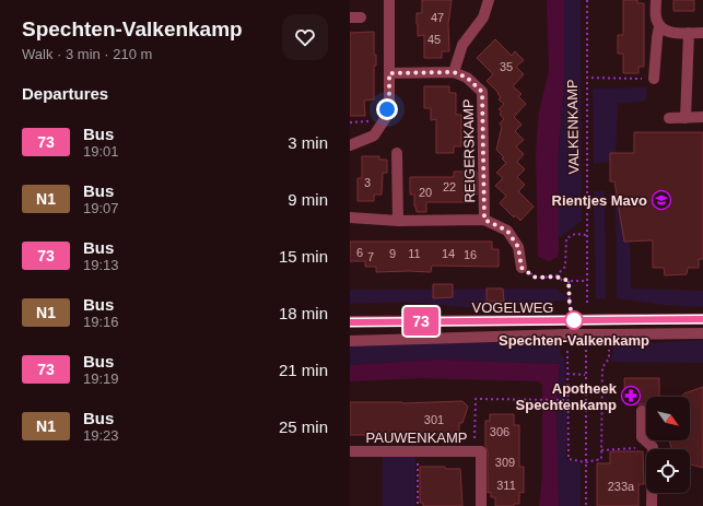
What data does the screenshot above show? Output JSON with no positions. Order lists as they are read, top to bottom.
{
  "streets": {
    "street": ["REIGERSKAMP", "VOGELWEG", "PAUWENKAMP"],
    "path": ["VALKENKAMP"]
  },
  "places": {
    "school or university": ["Rientjes Mavo"],
    "other": ["Spechten-Valkenkamp"],
    "pharmacy": ["Apotheek Spechtenkamp"]
  },
  "lines": ["bus line 73"],
  "house_numbers": [
    "47",
    "45",
    "35",
    "3",
    "22",
    "20",
    "6",
    "9",
    "11",
    "14",
    "16",
    "7",
    "301",
    "306",
    "309",
    "311",
    "233a"
  ],
  "north": "bottom right",
  "page": {
    "heading": [
      ["Spechten-Valkenkamp", "Walk · 3 min · 210 m"],
      "Departures"
    ],
    "on_map": "73",
    "list": [
      {
        "mark": "73",
        "name": "Bus",
        "note": "19:01",
        "value": "3 min"
      },
      {
        "mark": "N1",
        "name": "Bus",
        "note": "19:07",
        "value": "9 min"
      },
      {
        "mark": "73",
        "name": "Bus",
        "note": "19:13",
        "value": "15 min"
      },
      {
        "mark": "N1",
        "name": "Bus",
        "note": "19:16",
        "value": "18 min"
      },
      {
        "mark": "73",
        "name": "Bus",
        "note": "19:19",
        "value": "21 min"
      },
      {
        "mark": "N1",
        "name": "Bus",
        "note": "19:23",
        "value": "25 min"
      }
    ]
  }
}
